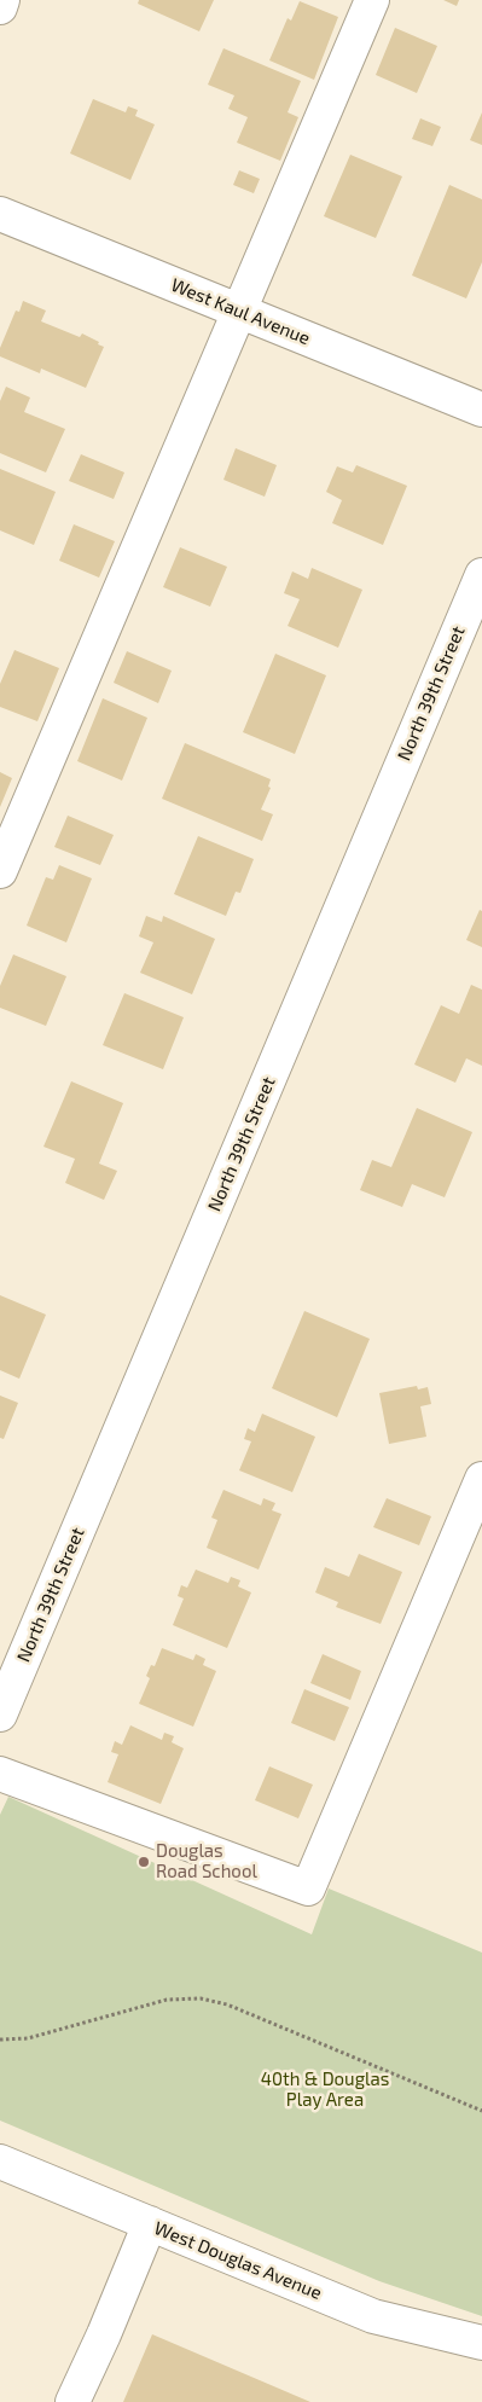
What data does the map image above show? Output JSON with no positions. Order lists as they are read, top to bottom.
{
  "streets": {
    "street": ["West Kaul Avenue", "North 39th Street", "West Douglas Avenue"]
  },
  "parks": ["40th & Douglas Play Area"],
  "places": ["Douglas Road School"]
}
